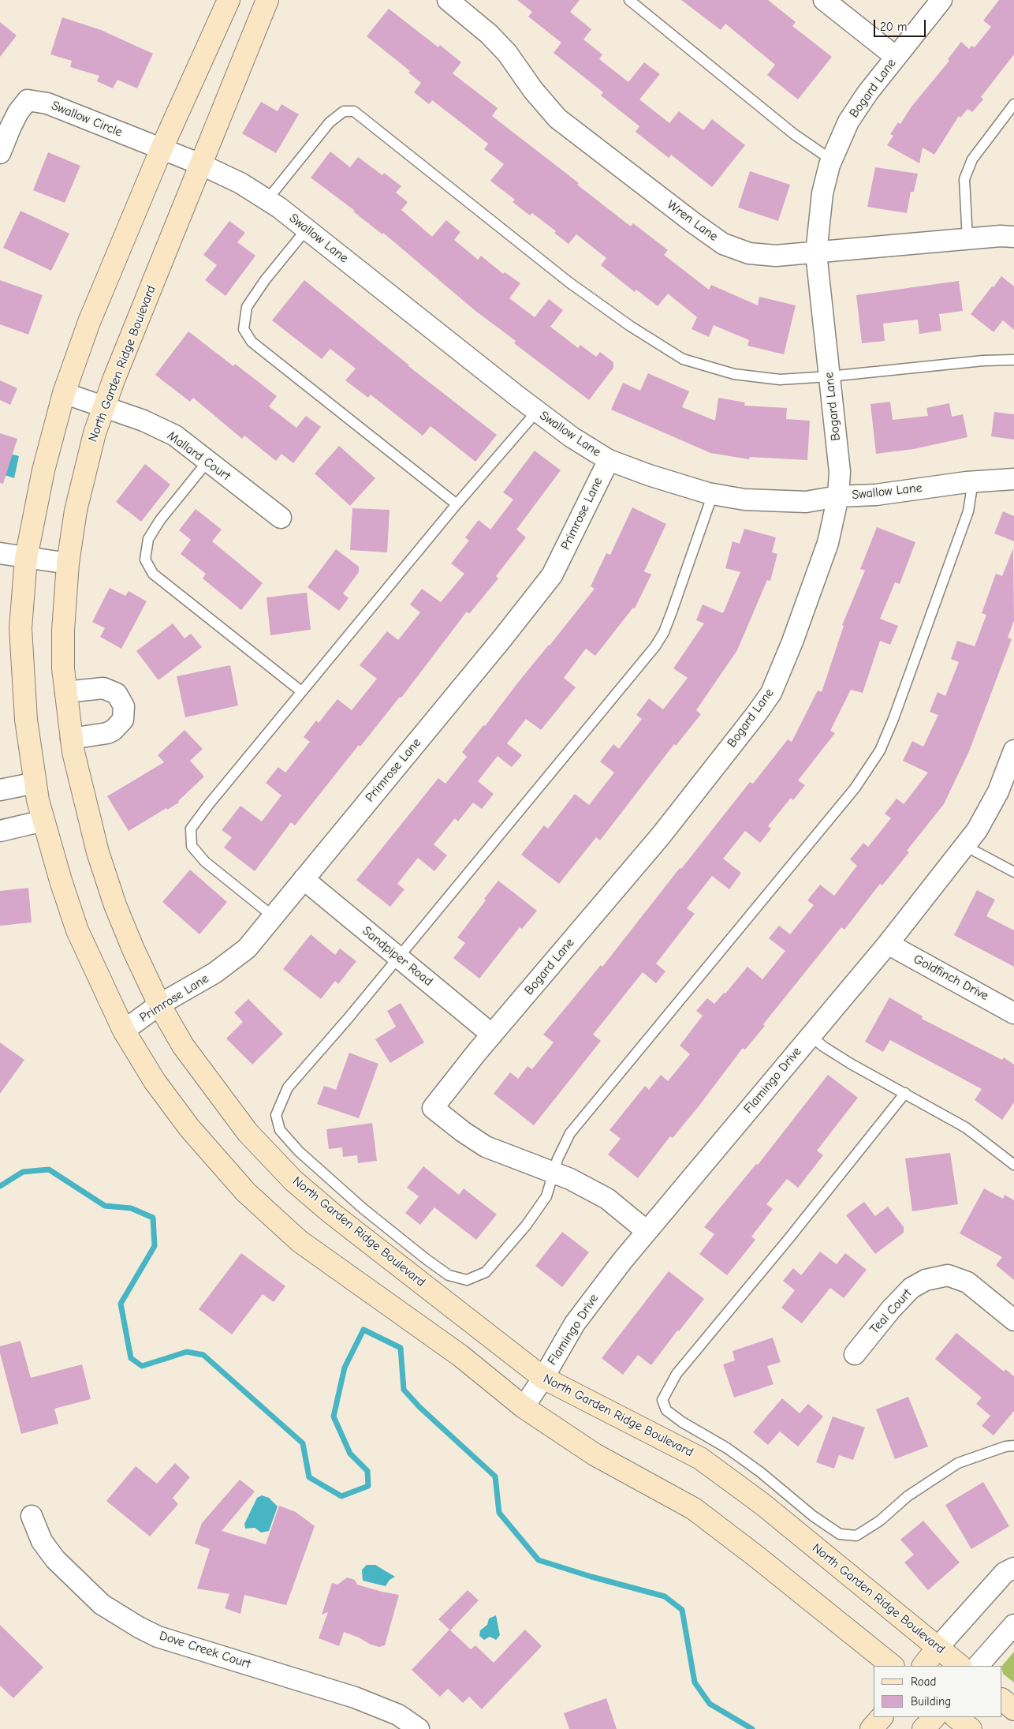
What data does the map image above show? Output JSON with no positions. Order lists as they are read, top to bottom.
{
  "streets": {
    "main road": ["North Garden Ridge Boulevard"],
    "street": [
      "Bogard Lane",
      "Swallow Circle",
      "Wren Lane",
      "Swallow Lane",
      "Mallard Court",
      "Primrose Lane",
      "Sandpiper Road",
      "Goldfinch Drive",
      "Flamingo Drive",
      "Teal Court",
      "Dove Creek Court"
    ]
  },
  "crossings": [
    ["Bogard Lane", "Wren Lane"],
    ["Bogard Lane", "Swallow Lane"],
    ["Bogard Lane", "Sandpiper Road"],
    ["Bogard Lane", "Flamingo Drive"],
    ["Swallow Circle", "Swallow Lane"],
    ["Swallow Circle", "North Garden Ridge Boulevard"],
    ["Swallow Lane", "North Garden Ridge Boulevard"],
    ["Swallow Lane", "Primrose Lane"],
    ["North Garden Ridge Boulevard", "Mallard Court"],
    ["North Garden Ridge Boulevard", "Primrose Lane"],
    ["North Garden Ridge Boulevard", "Flamingo Drive"],
    ["Primrose Lane", "Sandpiper Road"],
    ["Goldfinch Drive", "Flamingo Drive"]
  ],
  "legend": ["Road", "Building"],
  "scale_bar": "20 m"
}
